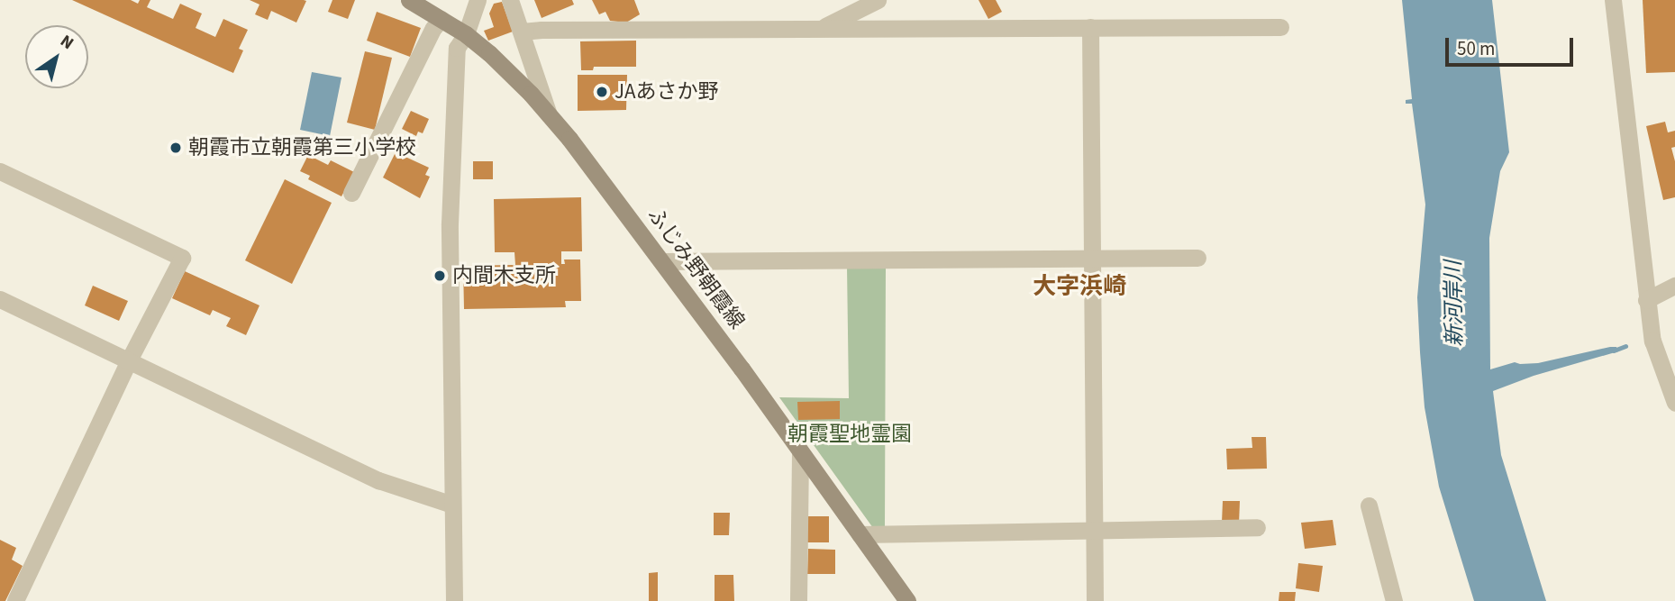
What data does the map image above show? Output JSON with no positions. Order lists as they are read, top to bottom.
{
  "streets": {
    "main road": ["ふじみ野朝霞線"]
  },
  "districts": ["大字浜崎"],
  "water": ["新河岸川"],
  "parks": ["朝霞聖地霊園"],
  "places": ["JAあさか野", "朝霞市立朝霞第三小学校", "内間木支所"],
  "scale_bar": "50 m",
  "north": "top right"
}
